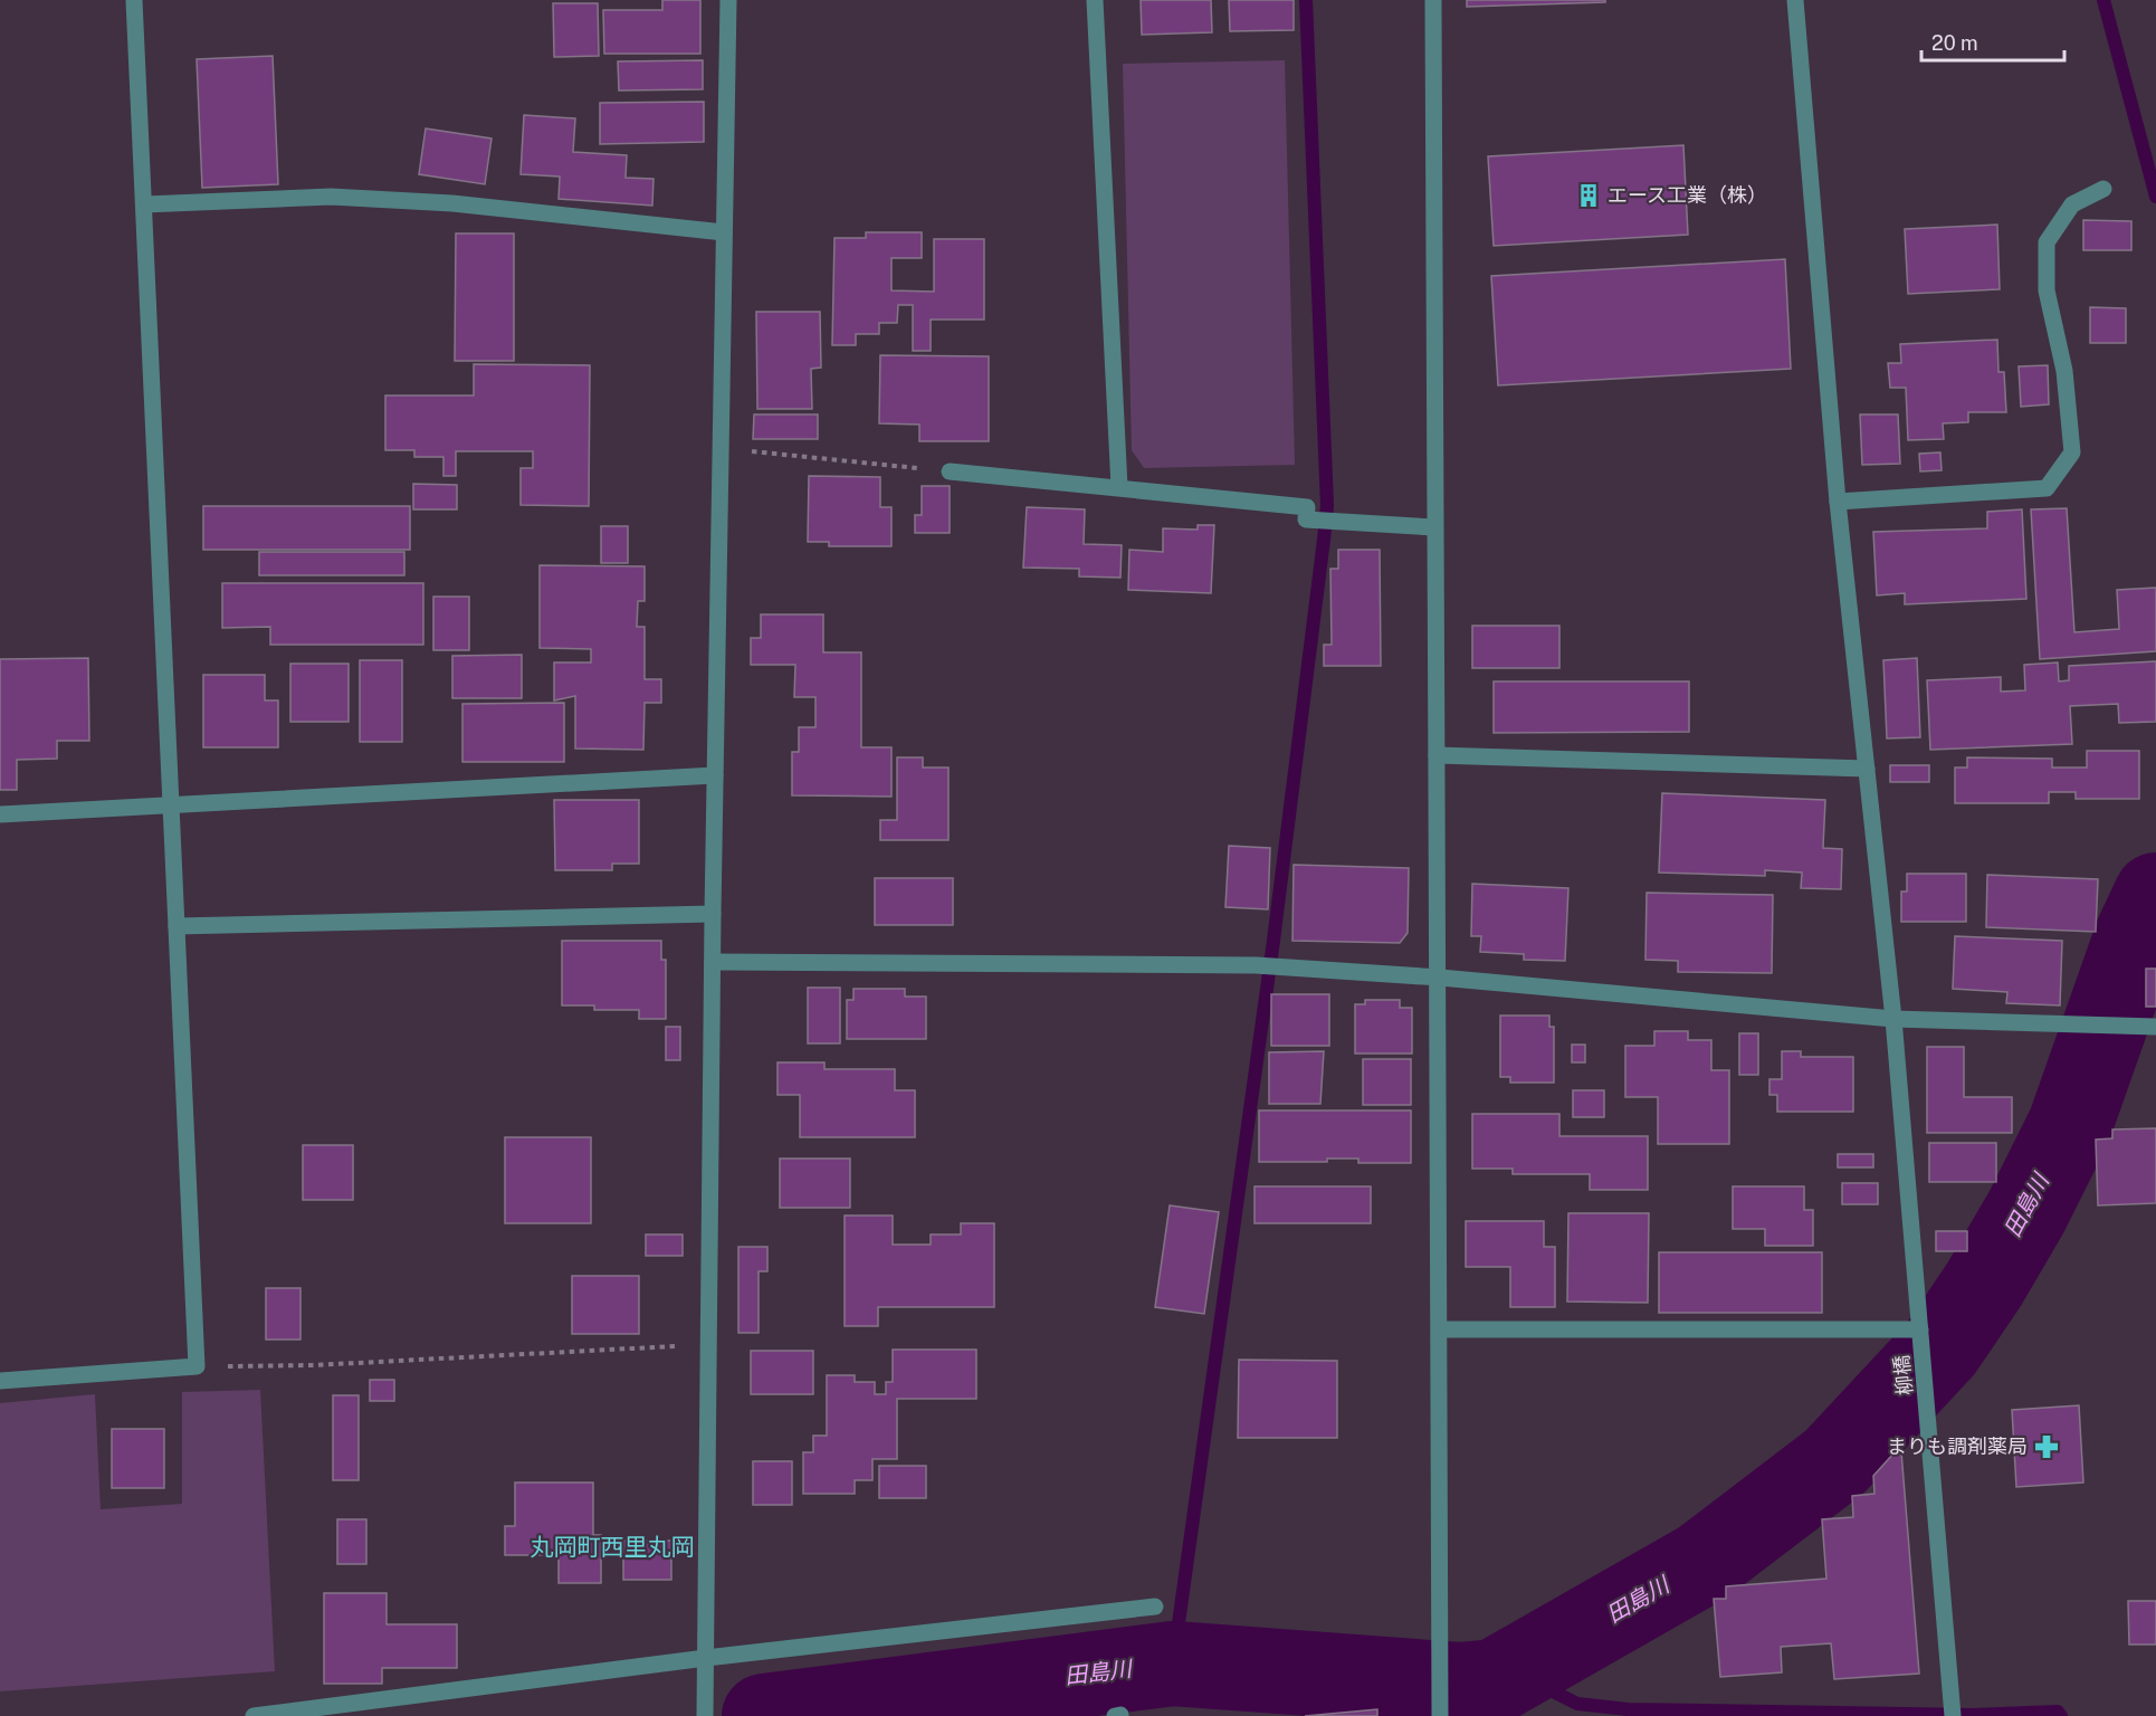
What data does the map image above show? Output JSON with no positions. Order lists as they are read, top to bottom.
{
  "streets": {
    "street": ["柳橋"]
  },
  "districts": ["丸岡町西里丸岡"],
  "water": ["田島川"],
  "places": {
    "building": ["エース工業（株）"],
    "pharmacy": ["まりも調剤薬局"]
  },
  "scale_bar": "20 m"
}
